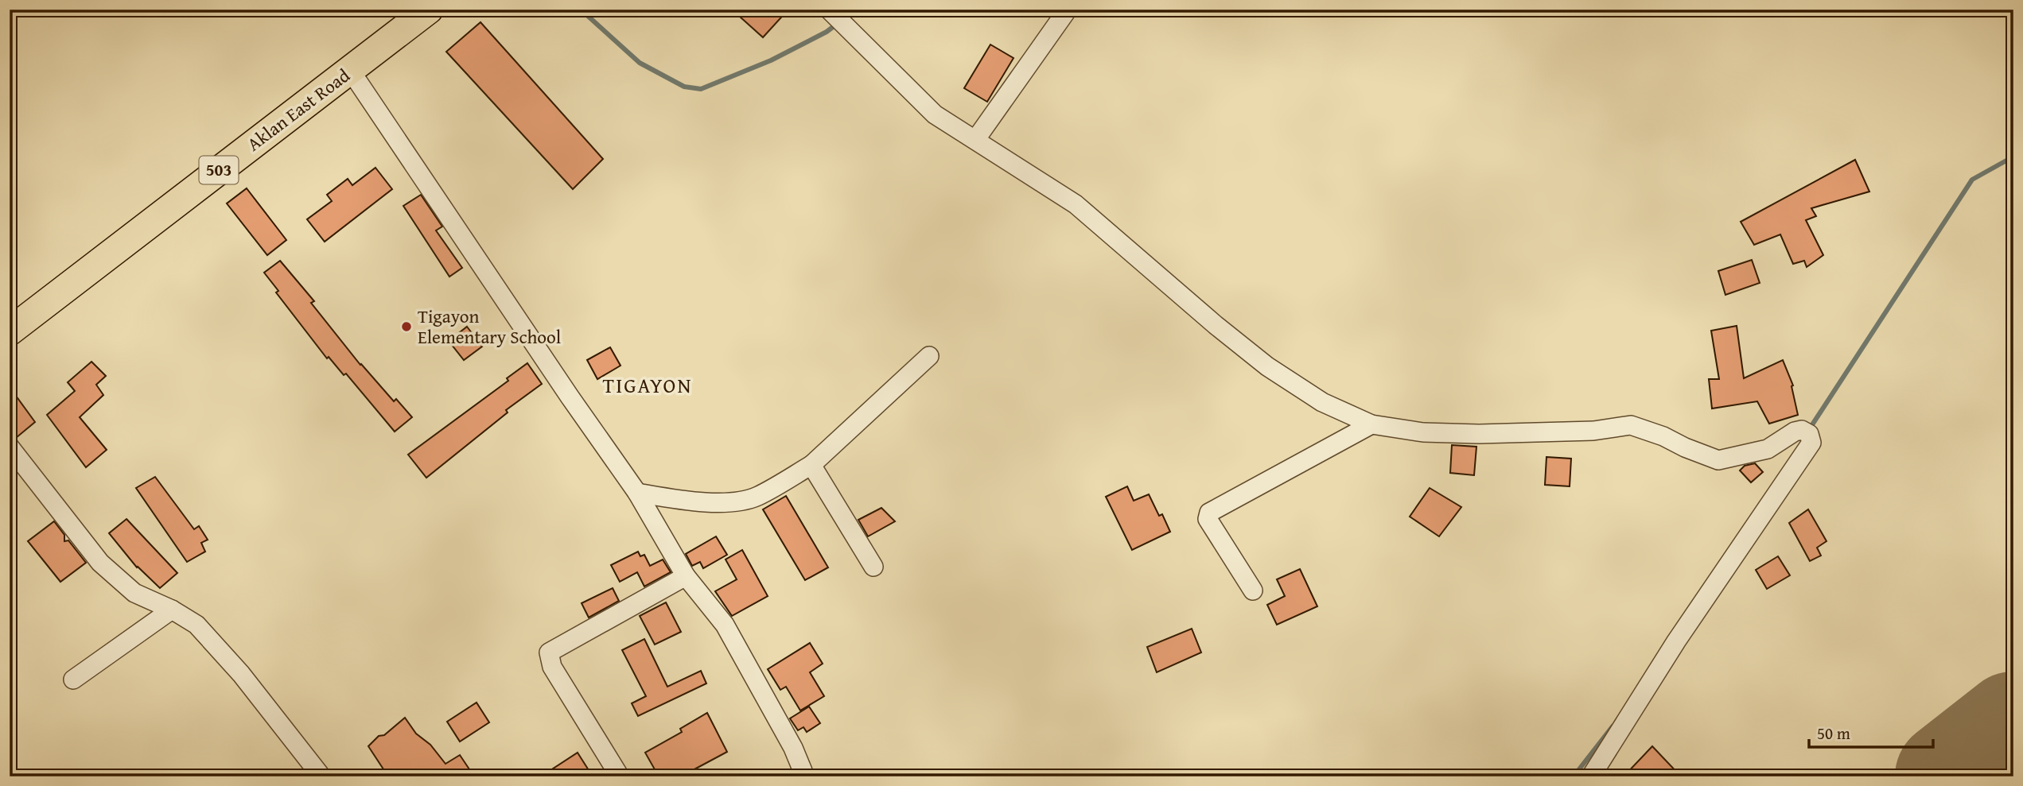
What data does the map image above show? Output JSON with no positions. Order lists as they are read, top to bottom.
{
  "streets": {
    "main road": ["Aklan East Road", "503"]
  },
  "districts": ["TIGAYON"],
  "places": ["Tigayon Elementary School"],
  "scale_bar": "50 m"
}
